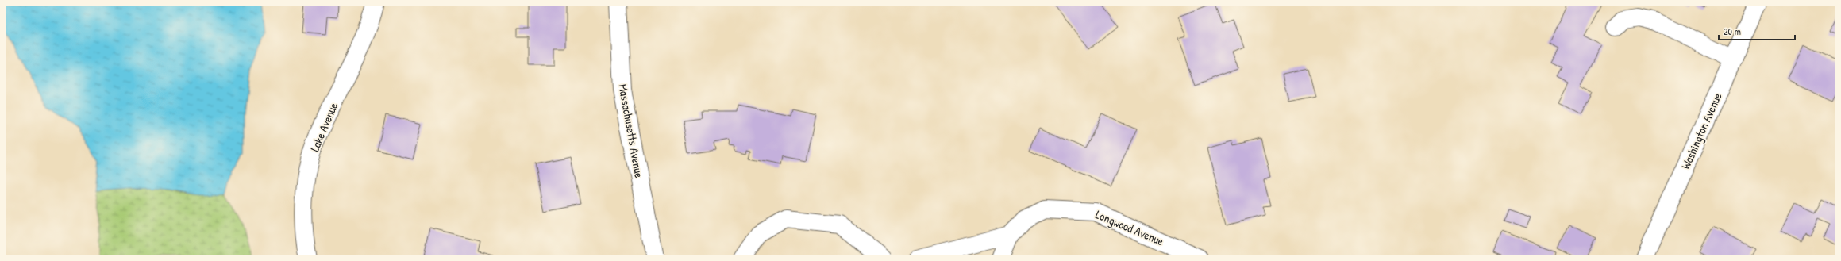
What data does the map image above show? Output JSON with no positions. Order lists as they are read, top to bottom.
{
  "streets": {
    "street": [
      "Lake Avenue",
      "Massachusetts Avenue",
      "Washington Avenue",
      "Longwood Avenue"
    ]
  },
  "scale_bar": "20 m"
}
